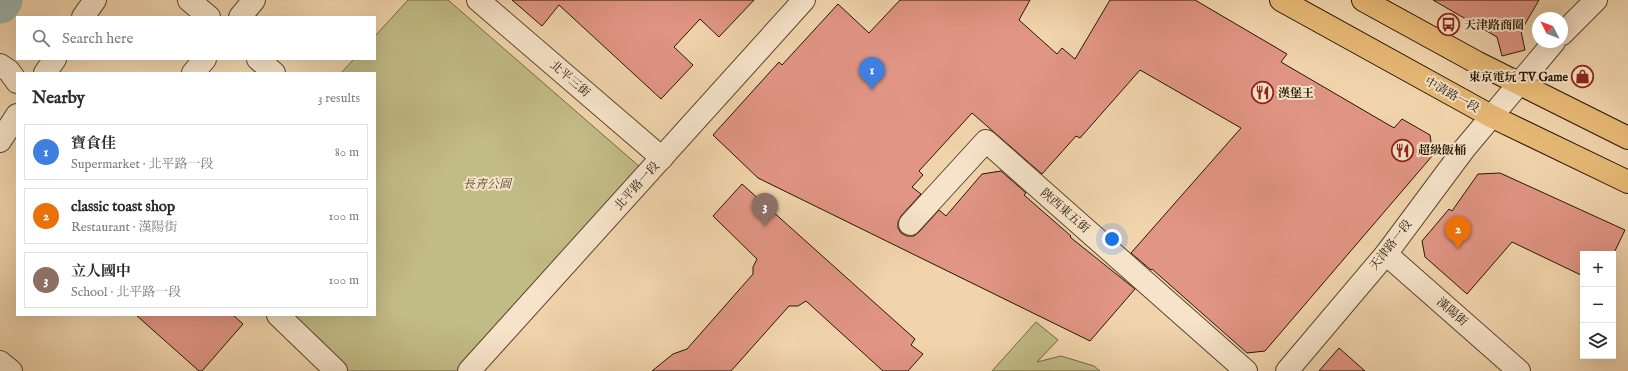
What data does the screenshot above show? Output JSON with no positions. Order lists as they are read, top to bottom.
{
  "streets": {
    "main road": ["中清路一段"],
    "street": [
      "北平三街",
      "北平路一段",
      "陝西東五街",
      "天津路一段",
      "漢陽街"
    ]
  },
  "crossings": [
    ["北平三街", "北平路一段"],
    ["中清路一段", "天津路一段"],
    ["天津路一段", "漢陽街"]
  ],
  "parks": ["長青公園"],
  "places": {
    "bus stop": ["天津路商圈"],
    "shop": ["東京電玩 TV Game"],
    "restaurant": ["漢堡王", "超級飯桶"]
  },
  "north": "top left",
  "page": {
    "search": "Search here",
    "pins": ["1", "3", "2"],
    "heading": ["Nearby", "3 results"],
    "list": [
      {
        "mark": "1",
        "name": "寶食佳",
        "note": "Supermarket · 北平路一段",
        "value": "80 m"
      },
      {
        "mark": "2",
        "name": "classic toast shop",
        "note": "Restaurant · 漢陽街",
        "value": "100 m"
      },
      {
        "mark": "3",
        "name": "立人國中",
        "note": "School · 北平路一段",
        "value": "100 m"
      }
    ],
    "map_buttons": ["+", "−"]
  }
}
